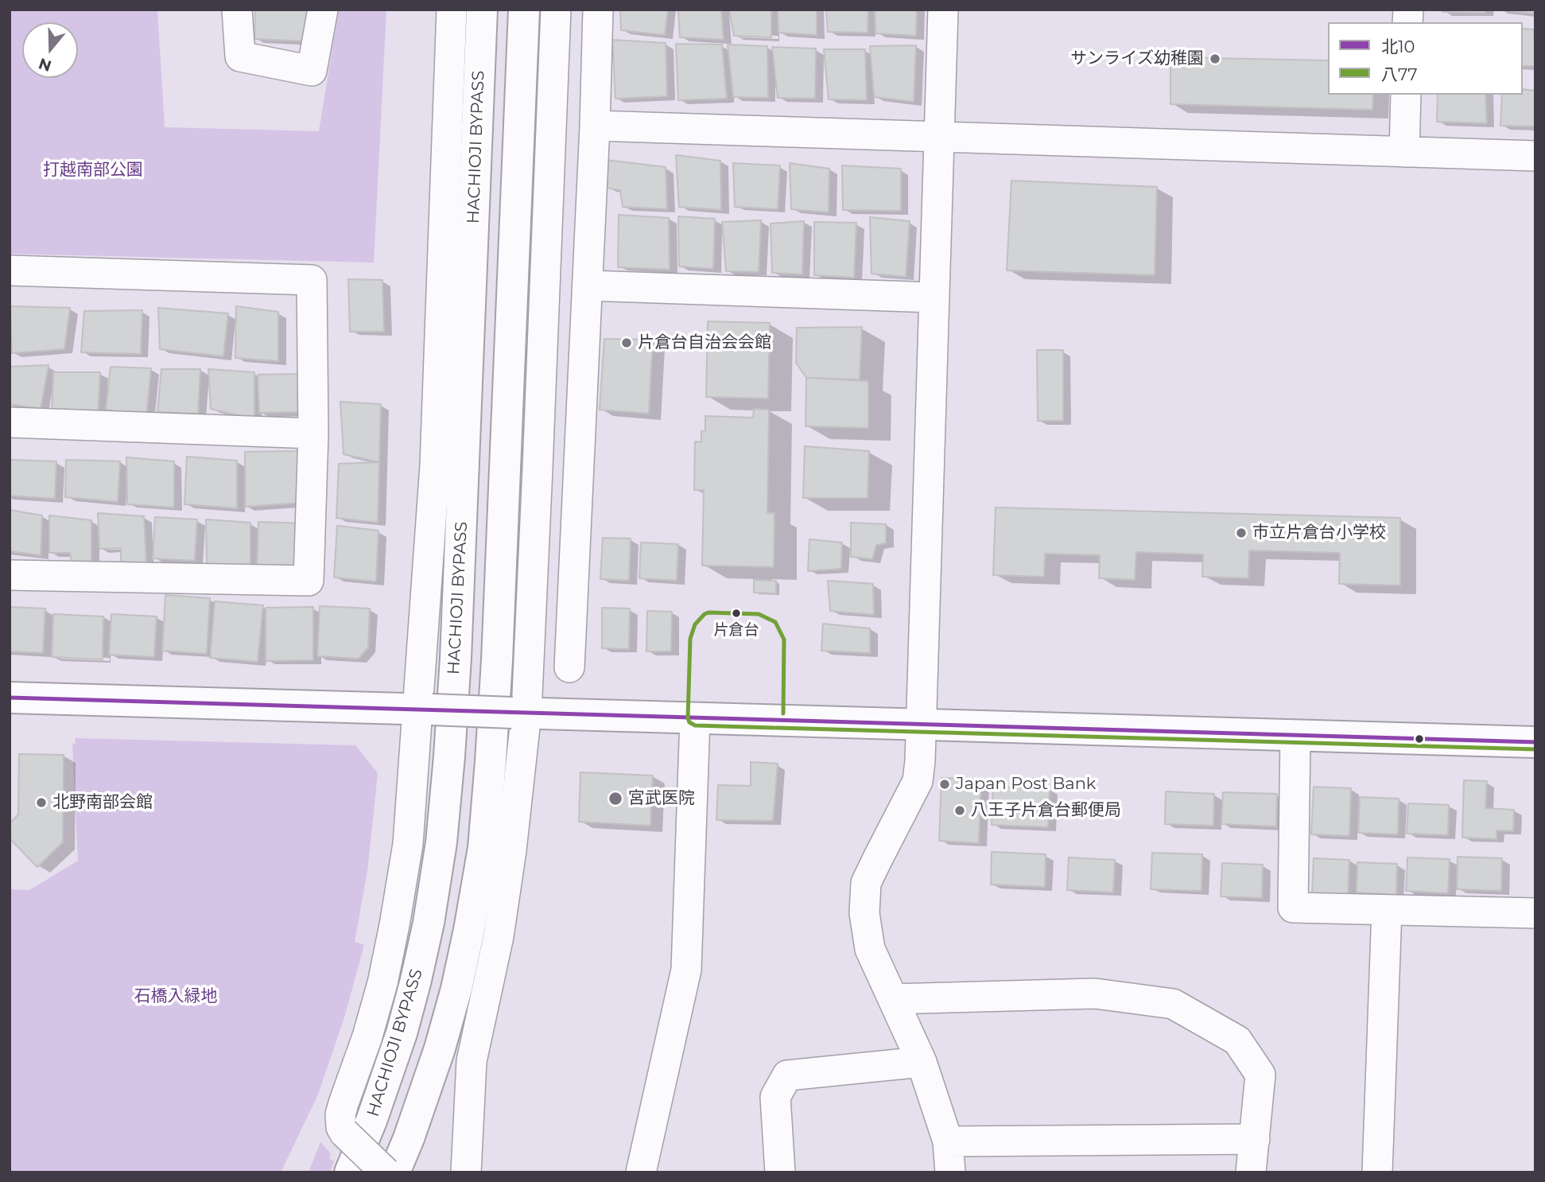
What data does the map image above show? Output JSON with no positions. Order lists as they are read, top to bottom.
{
  "streets": {
    "main road": ["HACHIOJI BYPASS"]
  },
  "parks": ["打越南部公園", "石橋入緑地"],
  "places": [
    "サンライズ幼稚園",
    "片倉台自治会会館",
    "市立片倉台小学校",
    "片倉台",
    "Japan Post Bank",
    "宮武医院",
    "北野南部会館",
    "八王子片倉台郵便局"
  ],
  "lines": ["transit line 八77", "transit line 北10"],
  "legend": ["北10", "八77"],
  "north": "bottom"
}
